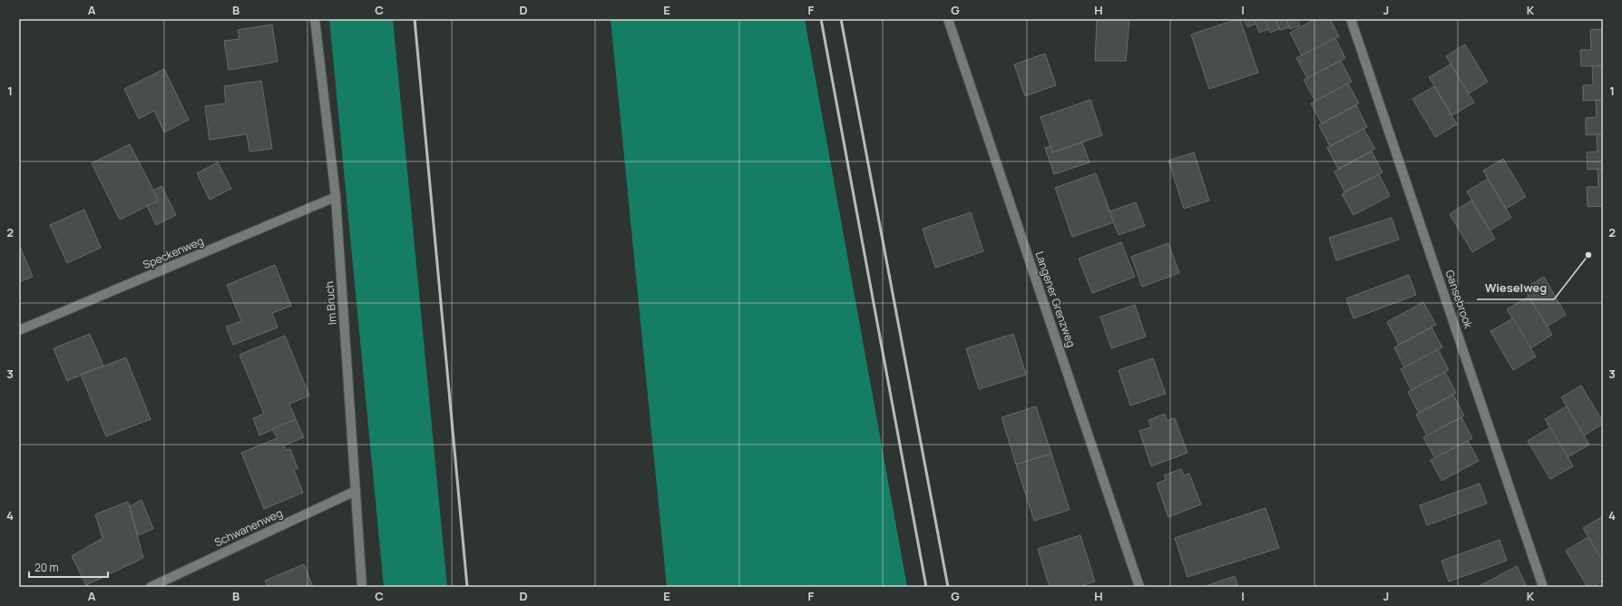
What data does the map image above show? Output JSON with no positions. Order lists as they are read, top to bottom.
{
  "streets": {
    "street": [
      "Speckenweg",
      "Langener Grenzweg",
      "Gansebrook",
      "Im Bruch",
      "Schwanenweg"
    ]
  },
  "crossings": [
    ["Speckenweg", "Im Bruch"],
    ["Im Bruch", "Schwanenweg"]
  ],
  "places": ["Wieselweg"],
  "scale_bar": "20 m",
  "grid": {
    "columns": [
      "A",
      "B",
      "C",
      "D",
      "E",
      "F",
      "G",
      "H",
      "I",
      "J",
      "K"
    ],
    "rows": [
      "1",
      "2",
      "3",
      "4"
    ]
  }
}
